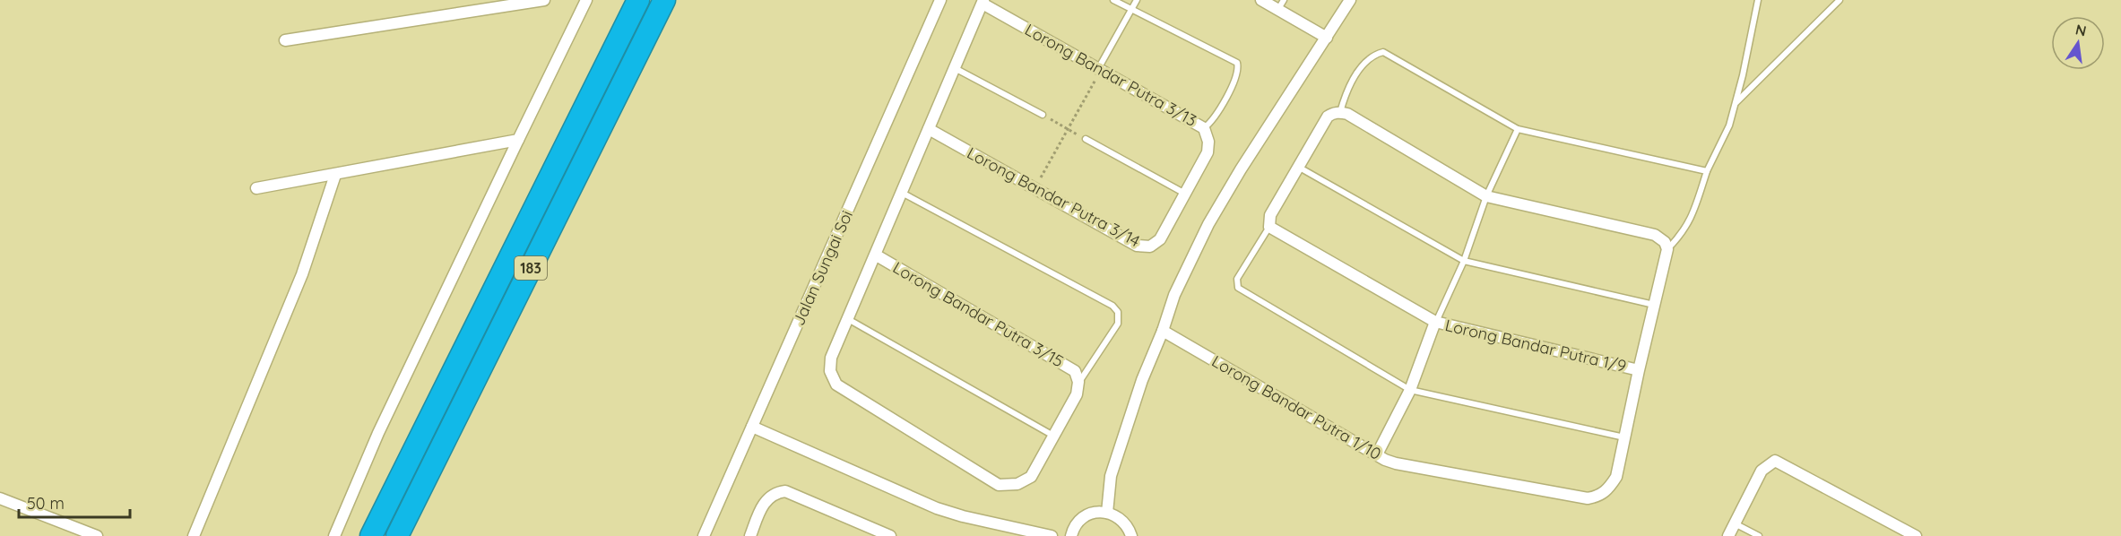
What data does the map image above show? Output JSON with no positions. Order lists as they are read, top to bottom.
{
  "streets": {
    "highway": ["183"],
    "street": [
      "Lorong Bandar Putra 3/13",
      "Lorong Bandar Putra 3/14",
      "Jalan Sungai Soi",
      "Lorong Bandar Putra 3/15",
      "Lorong Bandar Putra 1/9",
      "Lorong Bandar Putra 1/10"
    ]
  },
  "crossings": [
    ["Lorong Bandar Putra 3/13", "Lorong Bandar Putra 3/14"]
  ],
  "scale_bar": "50 m",
  "north": "top"
}
